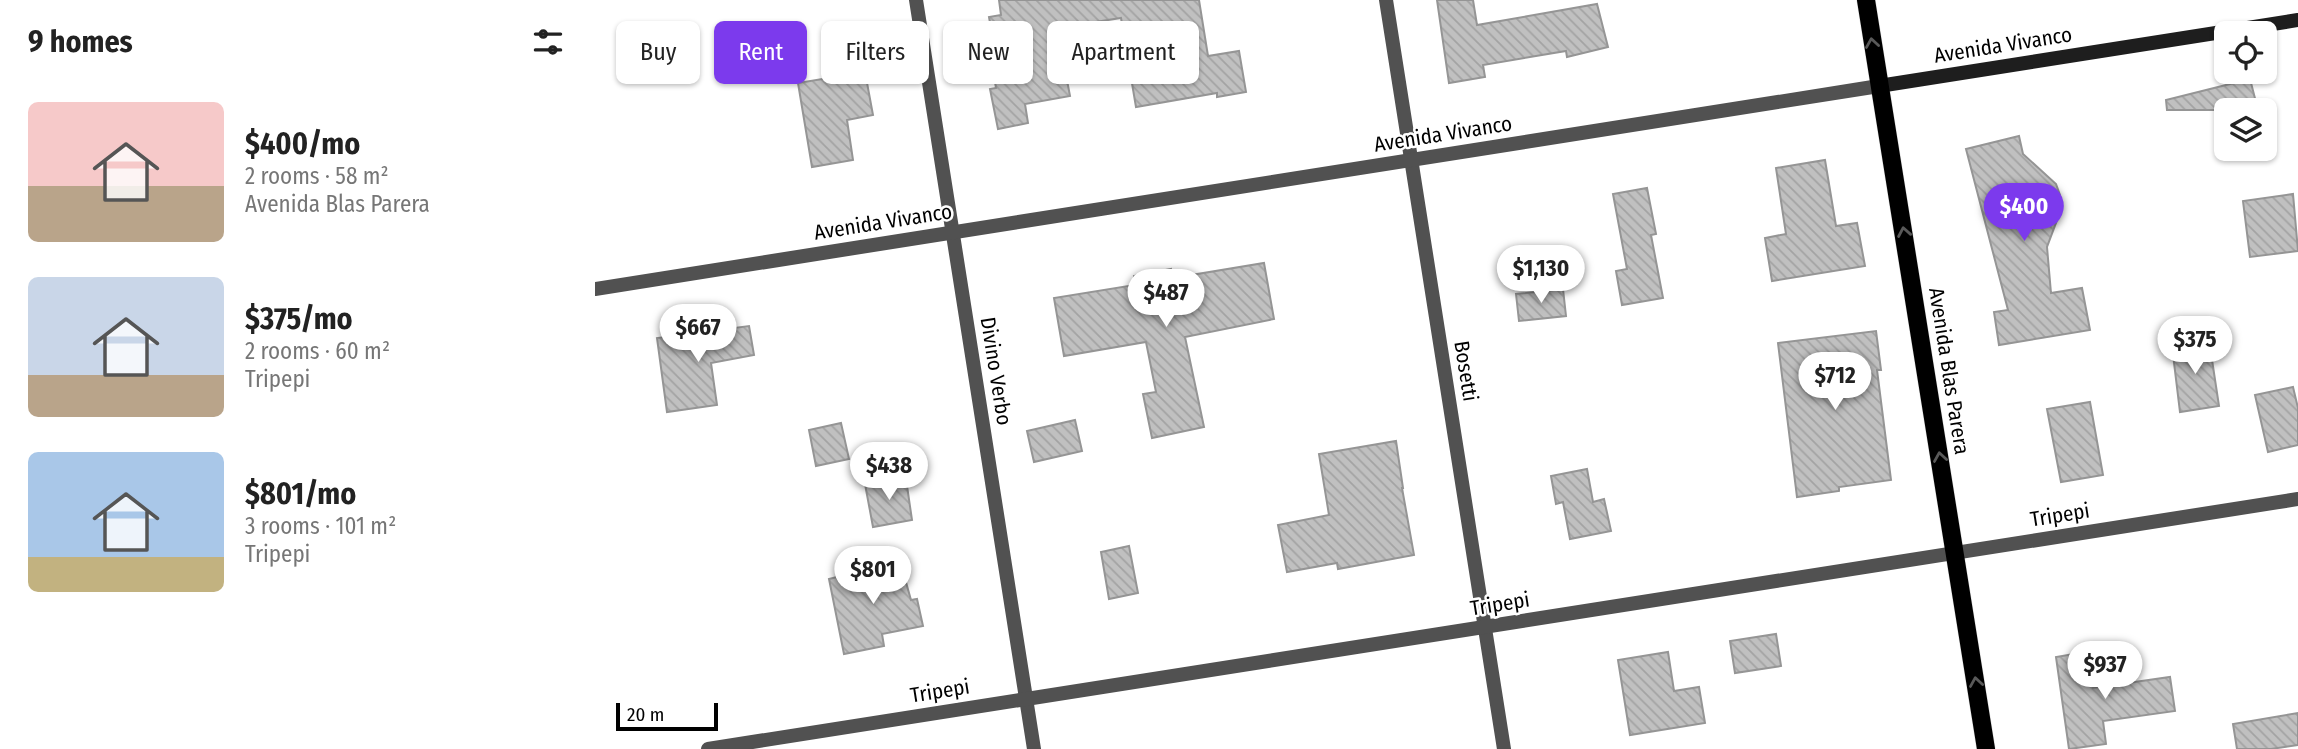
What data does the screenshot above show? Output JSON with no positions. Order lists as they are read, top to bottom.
{
  "streets": {
    "main road": ["Avenida Vivanco", "Avenida Blas Parera"],
    "street": ["Divino Verbo", "Bosetti", "Tripepi"]
  },
  "crossings": [
    ["Avenida Vivanco", "Divino Verbo"],
    ["Avenida Vivanco", "Bosetti"],
    ["Avenida Vivanco", "Avenida Blas Parera"],
    ["Divino Verbo", "Tripepi"],
    ["Bosetti", "Tripepi"],
    ["Avenida Blas Parera", "Tripepi"]
  ],
  "one_way": ["Avenida Blas Parera"],
  "scale_bar": "20 m",
  "page": {
    "heading": "9 homes",
    "chip": [
      "Buy",
      "Rent",
      "Filters",
      "New",
      "Apartment"
    ],
    "list": [
      {
        "name": "$400/mo",
        "note": "2 rooms · 58 m² · Avenida Blas Parera"
      },
      {
        "name": "$375/mo",
        "note": "2 rooms · 60 m² · Tripepi"
      },
      {
        "name": "$801/mo",
        "note": "3 rooms · 101 m² · Tripepi"
      }
    ],
    "price": [
      "$400",
      "$1,130",
      "$487",
      "$667",
      "$375",
      "$712",
      "$438",
      "$801",
      "$937"
    ],
    "scale": "20 m"
  }
}
